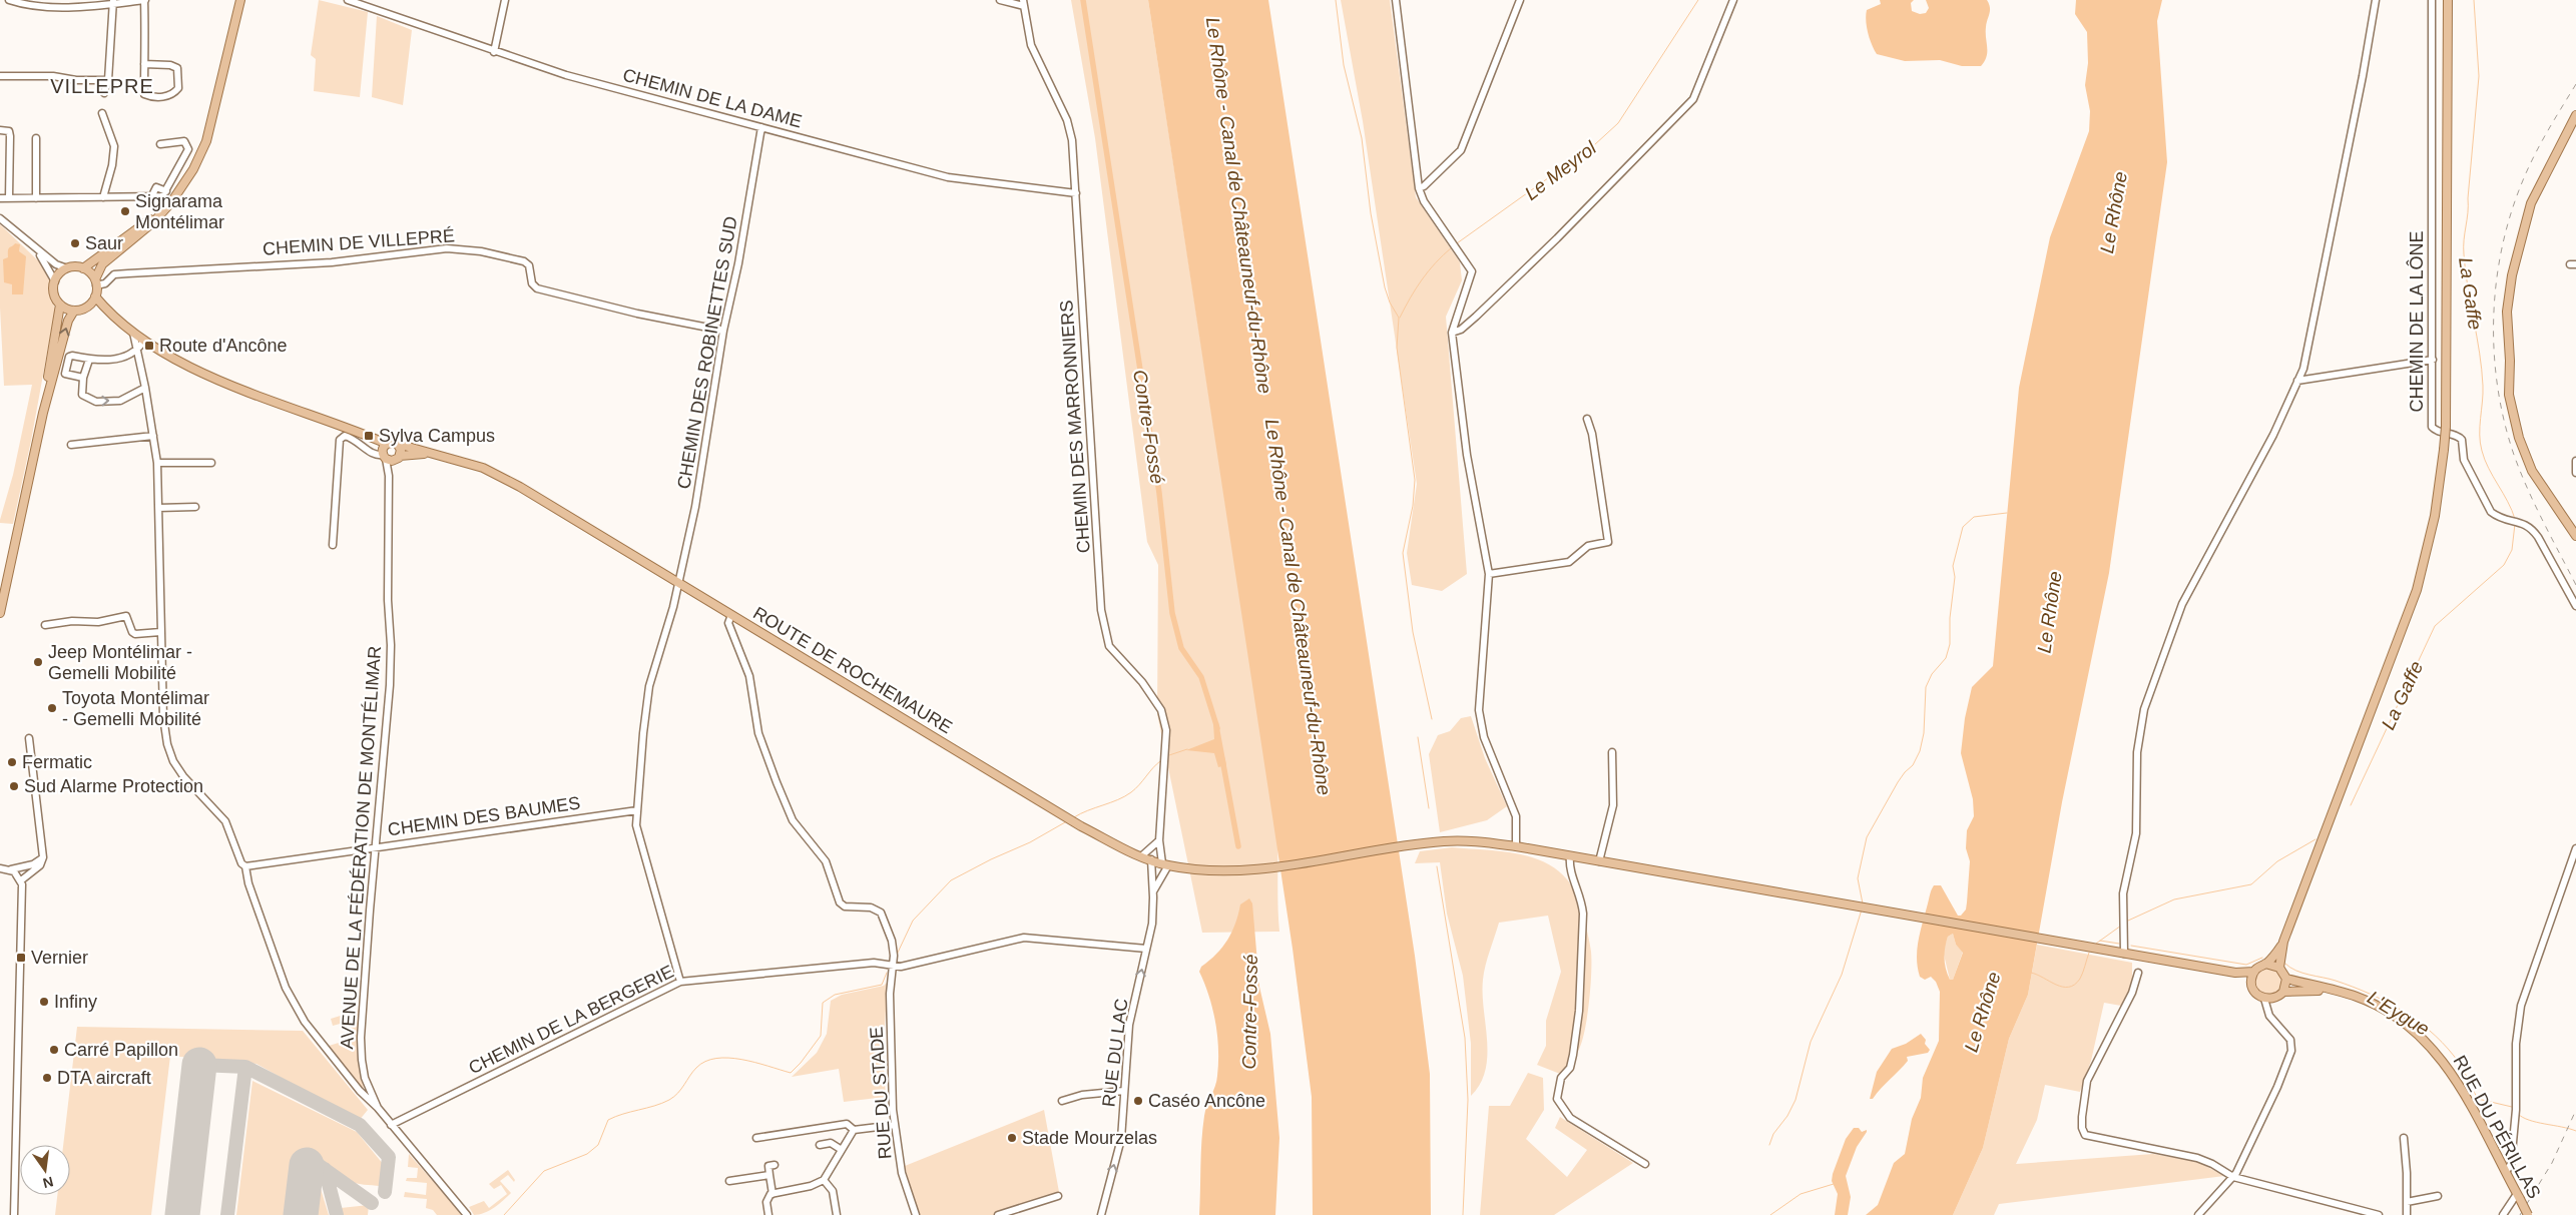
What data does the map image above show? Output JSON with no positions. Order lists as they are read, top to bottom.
{
  "streets": {
    "main road": ["ROUTE DE ROCHEMAURE", "RUE DU PÉRILLAS"],
    "street": [
      "CHEMIN DE LA DAME",
      "CHEMIN DE VILLEPRÉ",
      "CHEMIN DE LA LÔNE",
      "CHEMIN DES ROBINETTES SUD",
      "CHEMIN DES MARRONNIERS",
      "CHEMIN DES BAUMES",
      "AVENUE DE LA FÉDÉRATION DE MONTÉLIMAR",
      "CHEMIN DE LA BERGERIE",
      "RUE DU LAC",
      "RUE DU STADE"
    ]
  },
  "crossings": [
    ["CHEMIN DE LA DAME", "CHEMIN DES ROBINETTES SUD"],
    ["CHEMIN DE LA DAME", "CHEMIN DES MARRONNIERS"],
    ["CHEMIN DE VILLEPRÉ", "CHEMIN DES ROBINETTES SUD"],
    ["CHEMIN DES ROBINETTES SUD", "ROUTE DE ROCHEMAURE"],
    ["CHEMIN DES ROBINETTES SUD", "CHEMIN DES BAUMES"],
    ["CHEMIN DES ROBINETTES SUD", "CHEMIN DE LA BERGERIE"],
    ["CHEMIN DES MARRONNIERS", "ROUTE DE ROCHEMAURE"],
    ["ROUTE DE ROCHEMAURE", "AVENUE DE LA FÉDÉRATION DE MONTÉLIMAR"],
    ["ROUTE DE ROCHEMAURE", "RUE DU LAC"],
    ["ROUTE DE ROCHEMAURE", "RUE DU STADE"],
    ["CHEMIN DES BAUMES", "AVENUE DE LA FÉDÉRATION DE MONTÉLIMAR"],
    ["AVENUE DE LA FÉDÉRATION DE MONTÉLIMAR", "CHEMIN DE LA BERGERIE"],
    ["CHEMIN DE LA BERGERIE", "RUE DU LAC"],
    ["CHEMIN DE LA BERGERIE", "RUE DU STADE"]
  ],
  "one_way": ["RUE DU LAC"],
  "districts": ["VILLEPRE"],
  "water": [
    "Le Meyrol",
    "Le Rhône - Canal de Châteauneuf-du-Rhône",
    "Le Rhône",
    "La Gaffe",
    "Contre-Fossé",
    "L'Eygue"
  ],
  "places": {
    "other": [
      "Signarama Montélimar",
      "Saur",
      "Jeep Montélimar - Gemelli Mobilité",
      "Toyota Montélimar - Gemelli Mobilité",
      "Fermatic",
      "Sud Alarme Protection",
      "Infiny",
      "Carré Papillon",
      "DTA aircraft",
      "Caséo Ancône",
      "Stade Mourzelas"
    ],
    "transit": ["Route d'Ancône", "Sylva Campus", "Vernier"]
  },
  "north": "bottom"
}
